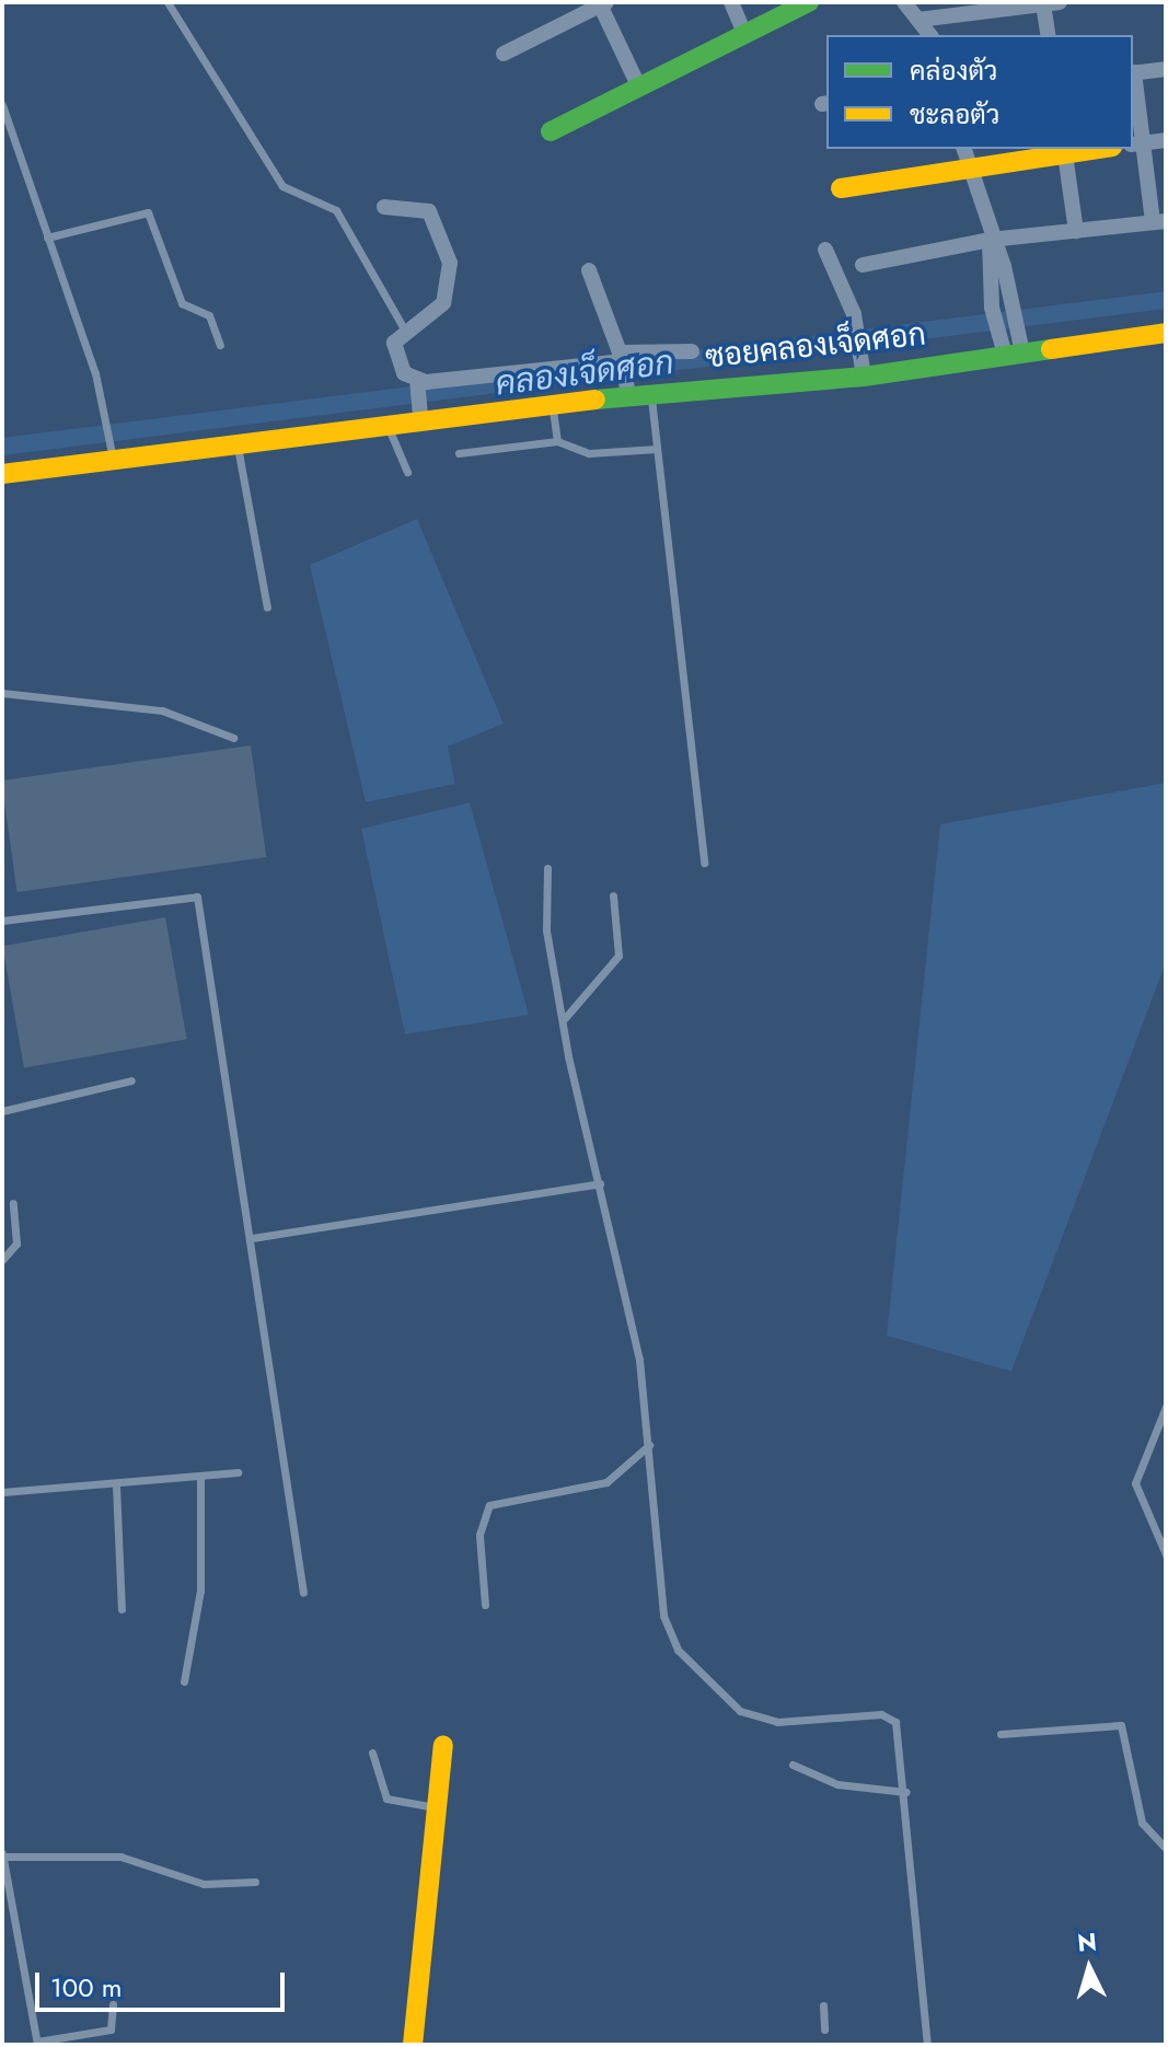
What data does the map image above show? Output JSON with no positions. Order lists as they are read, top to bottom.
{
  "streets": {
    "street": ["ซอยคลองเจ็ดศอก"]
  },
  "water": ["คลองเจ็ดศอก"],
  "legend": ["คล่องตัว", "ชะลอตัว"],
  "scale_bar": "100 m",
  "north": "top"
}
